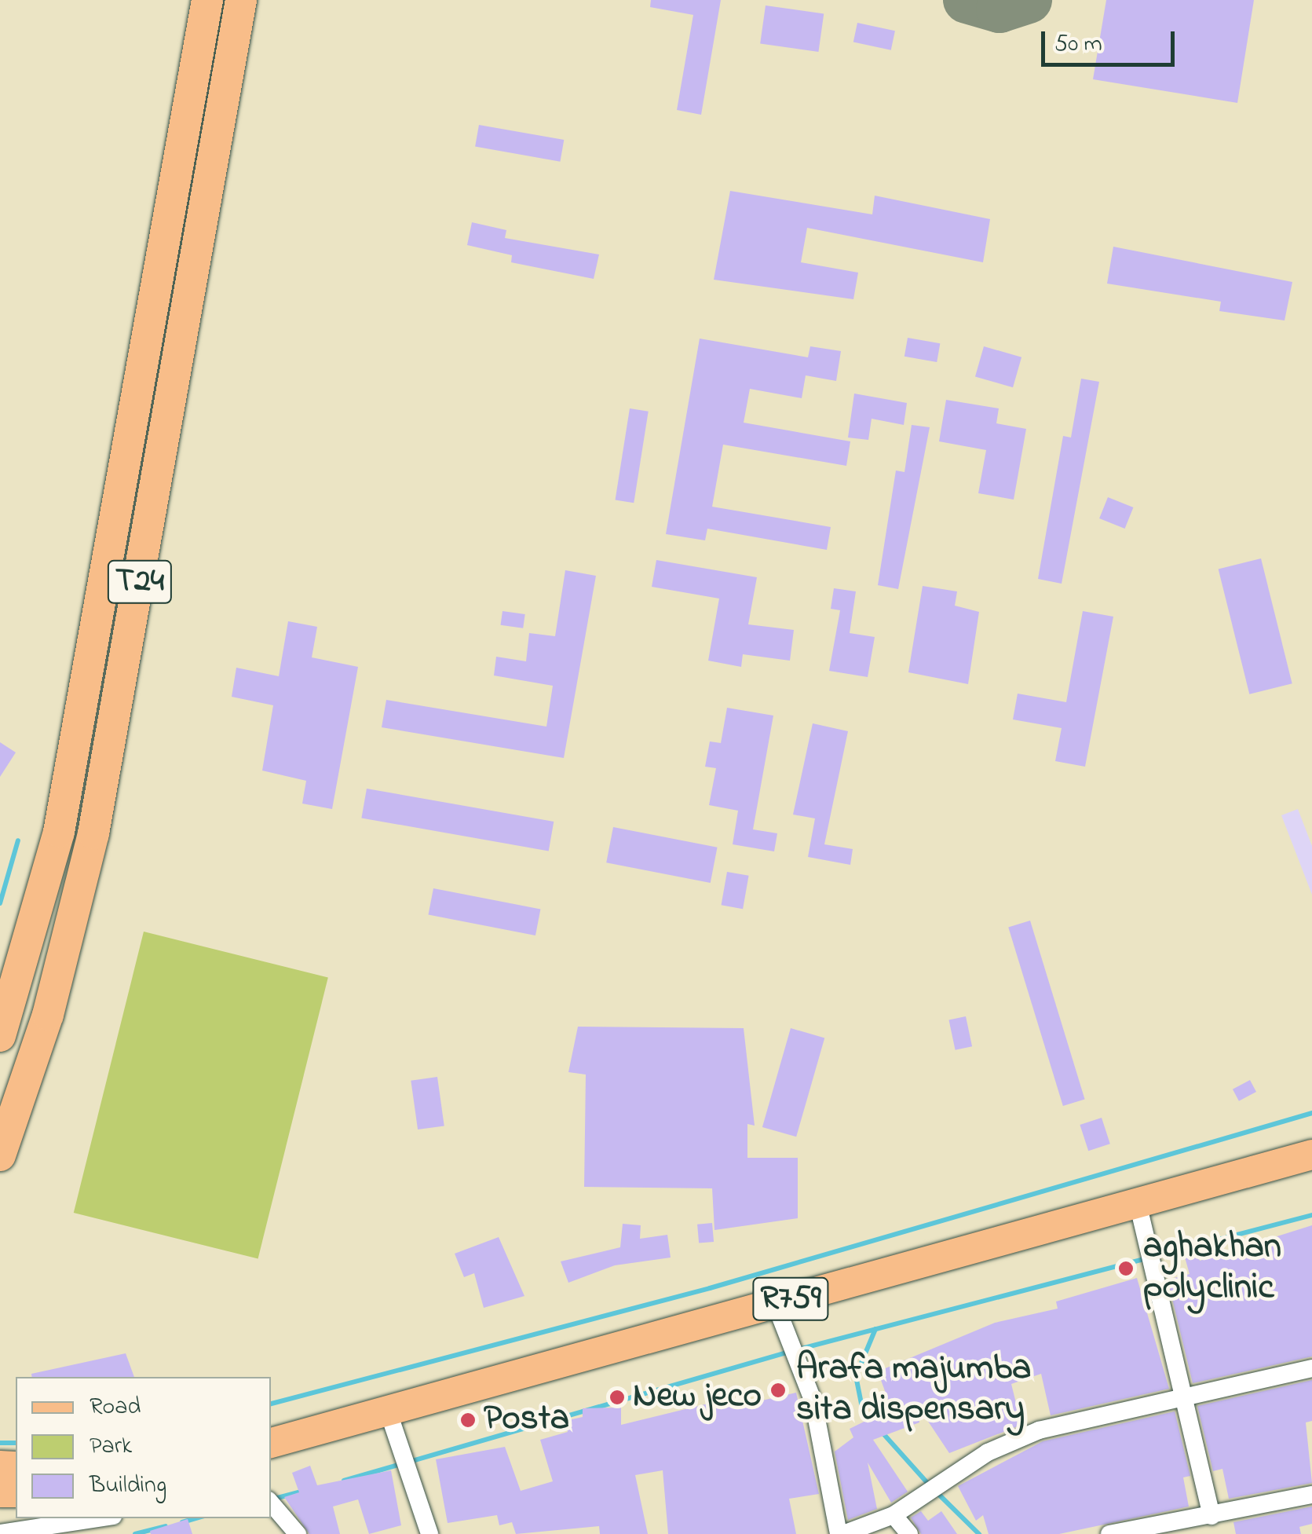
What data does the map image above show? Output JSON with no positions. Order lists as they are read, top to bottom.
{
  "streets": {
    "highway": ["T24"],
    "main road": ["R759"]
  },
  "places": [
    "aghakhan polyclinic",
    "Arafa majumba sita dispensary",
    "New jeco",
    "Posta"
  ],
  "legend": ["Road", "Park", "Building"],
  "scale_bar": "50 m"
}
